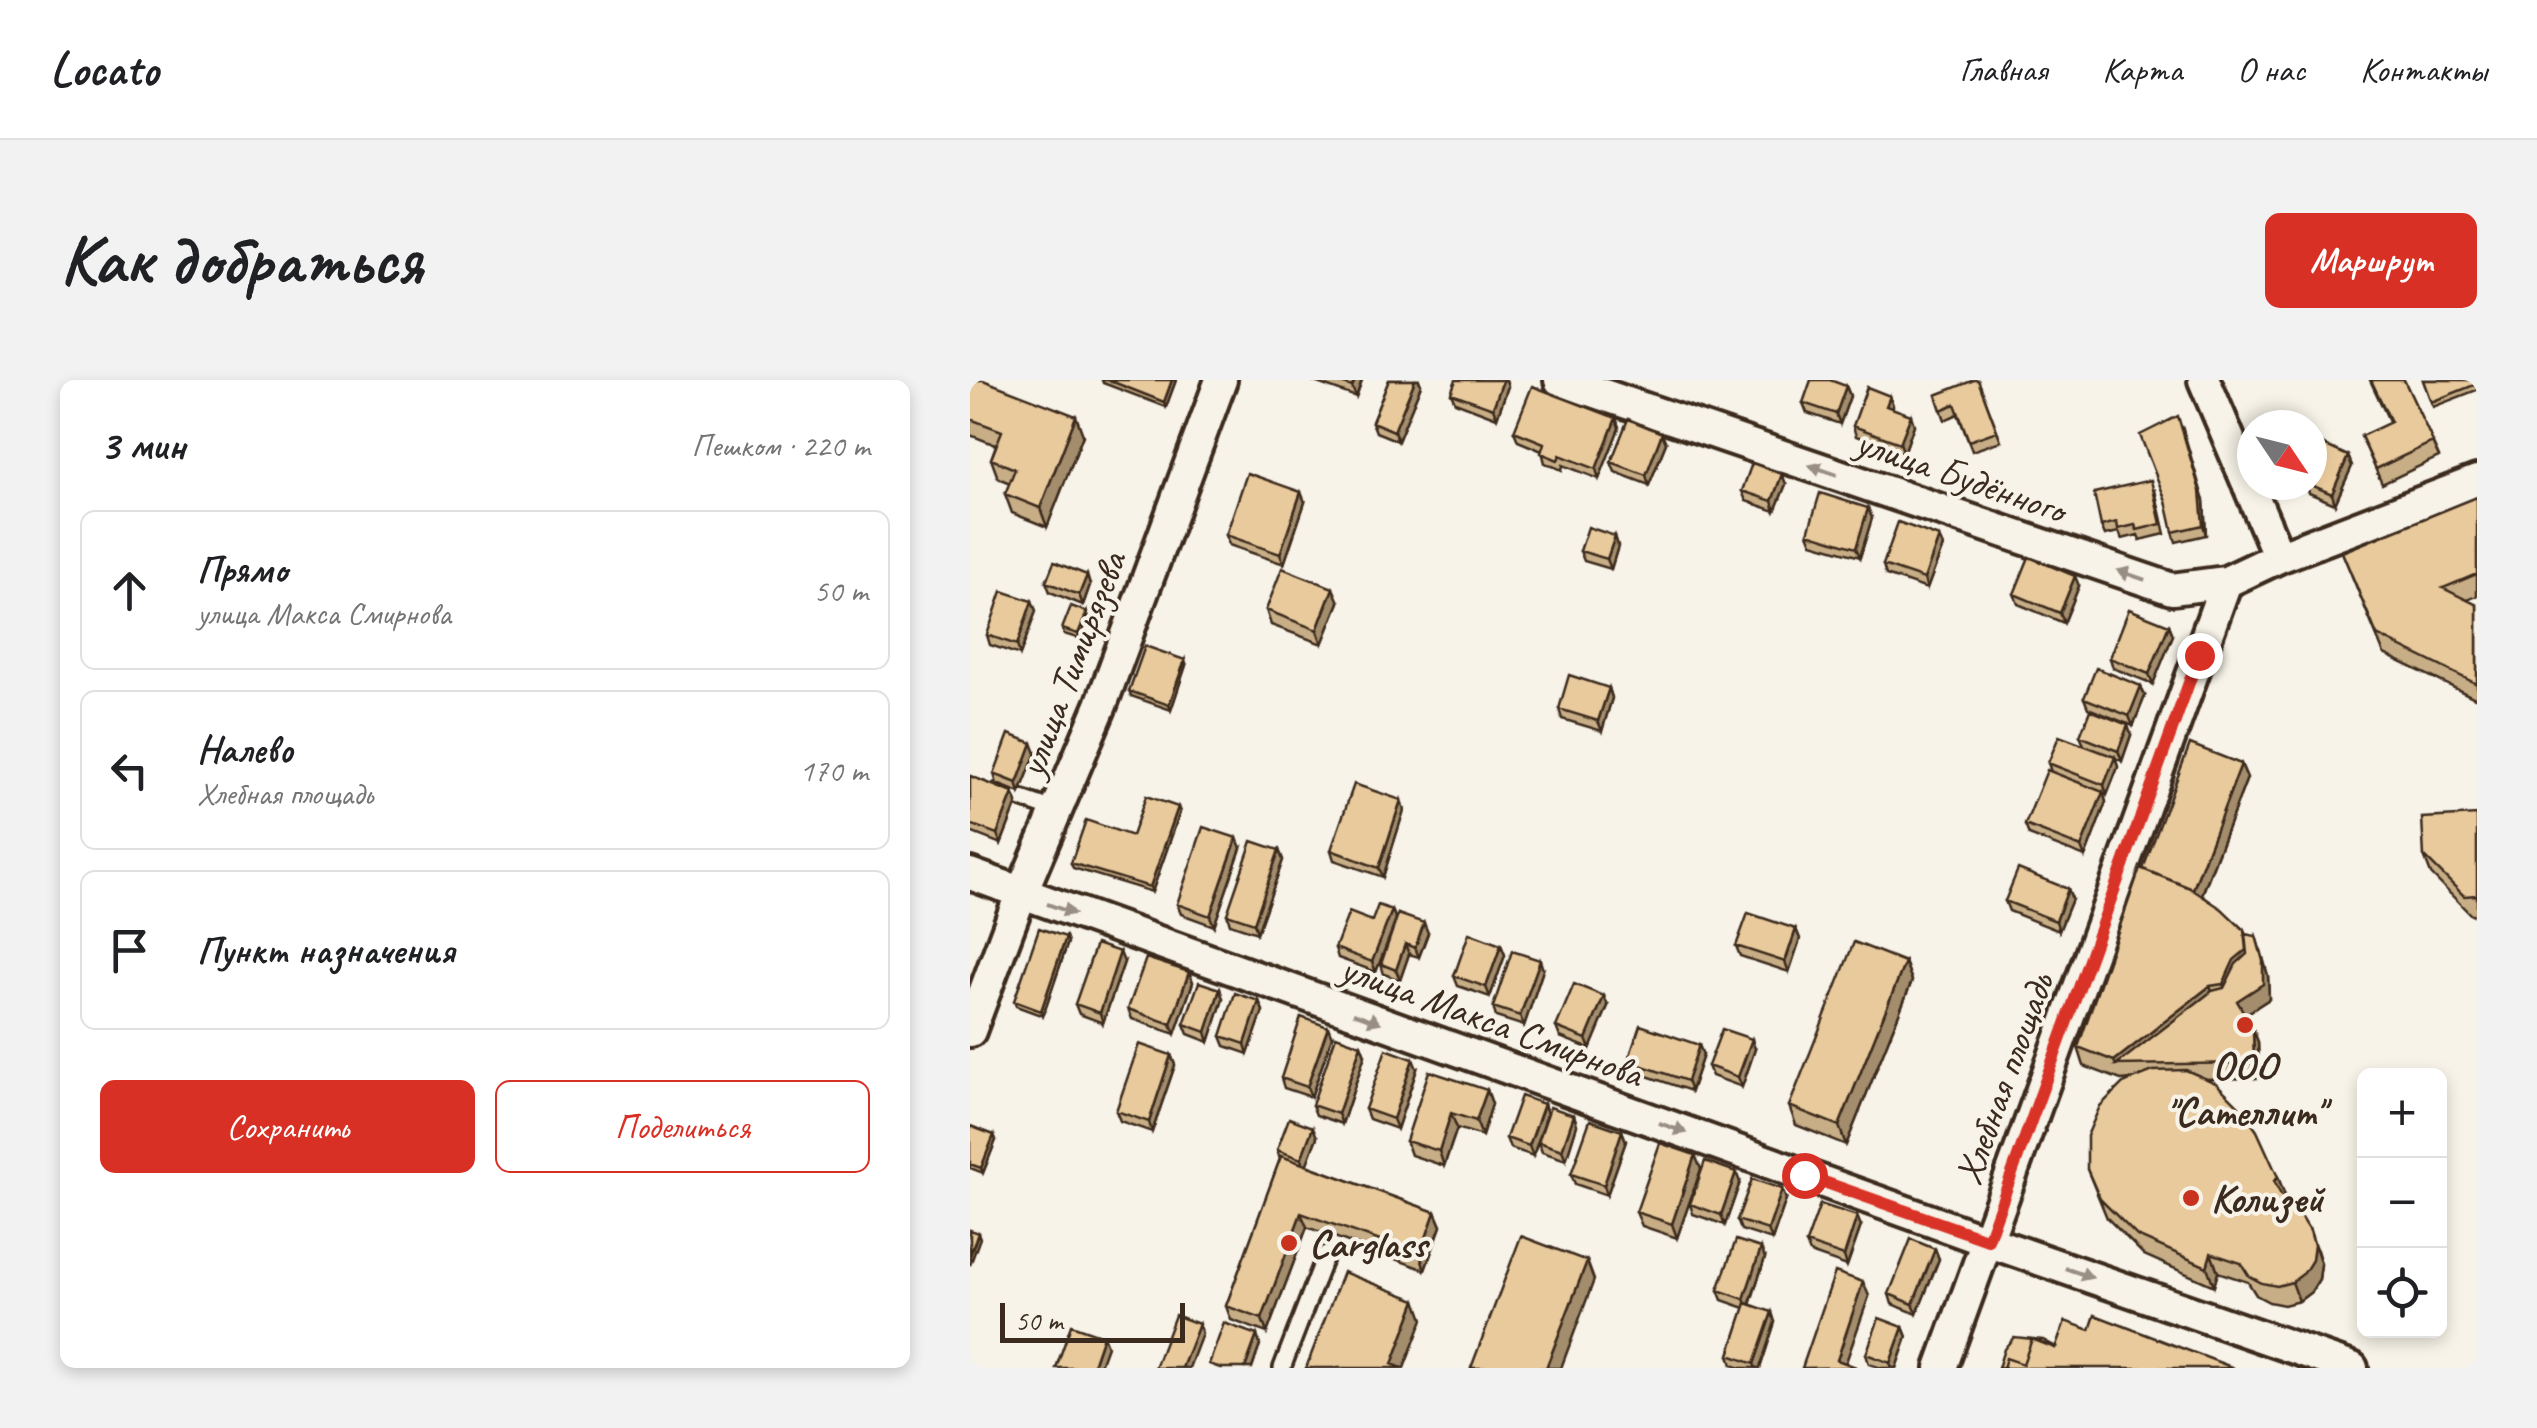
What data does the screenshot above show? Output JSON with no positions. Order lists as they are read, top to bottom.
{
  "streets": {
    "street": [
      "улица Будённого",
      "улица Тимирязева",
      "улица Макса Смирнова",
      "Хлебная площадь"
    ]
  },
  "crossings": [
    ["улица Будённого", "Хлебная площадь"],
    ["улица Тимирязева", "улица Макса Смирнова"],
    ["улица Макса Смирнова", "Хлебная площадь"]
  ],
  "one_way": ["улица Будённого", "улица Макса Смирнова", "Хлебная площадь"],
  "places": ["ООО \"Сателлит\"", "Колизей", "Carglass"],
  "scale_bar": "50 m",
  "north": "bottom right",
  "page": {
    "header": "Locato",
    "nav": [
      "Главная",
      "Карта",
      "О нас",
      "Контакты"
    ],
    "buttons": [
      "Маршрут",
      ["Сохранить", "Поделиться"]
    ],
    "title": "Как добраться",
    "heading": ["3 мин", "Пешком · 220 m"],
    "list": [
      ["Прямо", "улица Макса Смирнова", "50 m"],
      ["Налево", "Хлебная площадь", "170 m"],
      "Пункт назначения"
    ],
    "map_buttons": ["+", "−"],
    "scale": "50 m"
  }
}
